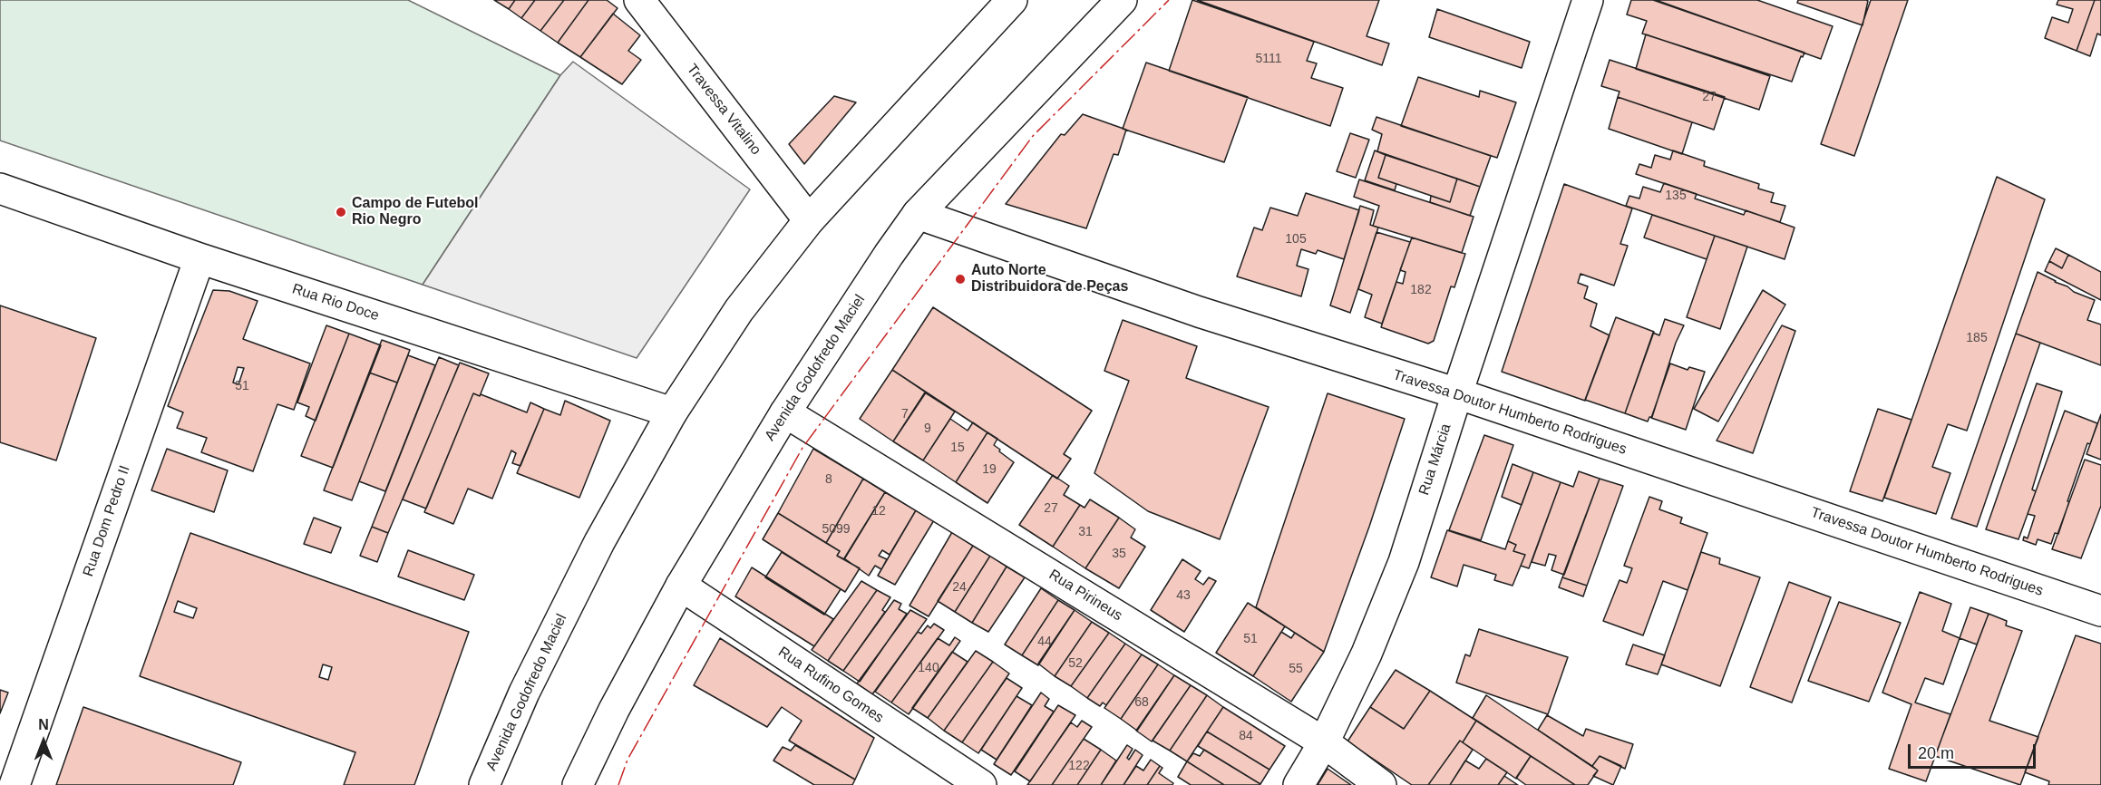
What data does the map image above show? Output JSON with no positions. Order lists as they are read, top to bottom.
{
  "streets": {
    "street": [
      "Travessa Vitalino",
      "Rua Rio Doce",
      "Avenida Godofredo Maciel",
      "Travessa Doutor Humberto Rodrigues",
      "Rua Márcia",
      "Rua Dom Pedro II",
      "Rua Pirineus",
      "Rua Rufino Gomes"
    ]
  },
  "crossings": [
    ["Travessa Vitalino", "Avenida Godofredo Maciel"],
    ["Rua Rio Doce", "Avenida Godofredo Maciel"],
    ["Rua Rio Doce", "Rua Dom Pedro II"],
    ["Avenida Godofredo Maciel", "Travessa Doutor Humberto Rodrigues"],
    ["Avenida Godofredo Maciel", "Rua Pirineus"],
    ["Avenida Godofredo Maciel", "Rua Rufino Gomes"],
    ["Travessa Doutor Humberto Rodrigues", "Rua Márcia"],
    ["Rua Márcia", "Rua Pirineus"]
  ],
  "places": ["Campo de Futebol Rio Negro", "Auto Norte Distribuidora de Peças"],
  "house_numbers": [
    "5111",
    "27",
    "135",
    "105",
    "182",
    "185",
    "51",
    "7",
    "9",
    "15",
    "19",
    "8",
    "27",
    "12",
    "5099",
    "31",
    "35",
    "24",
    "43",
    "51",
    "44",
    "52",
    "140",
    "55",
    "68",
    "84",
    "122"
  ],
  "scale_bar": "20 m",
  "north": "top"
}
